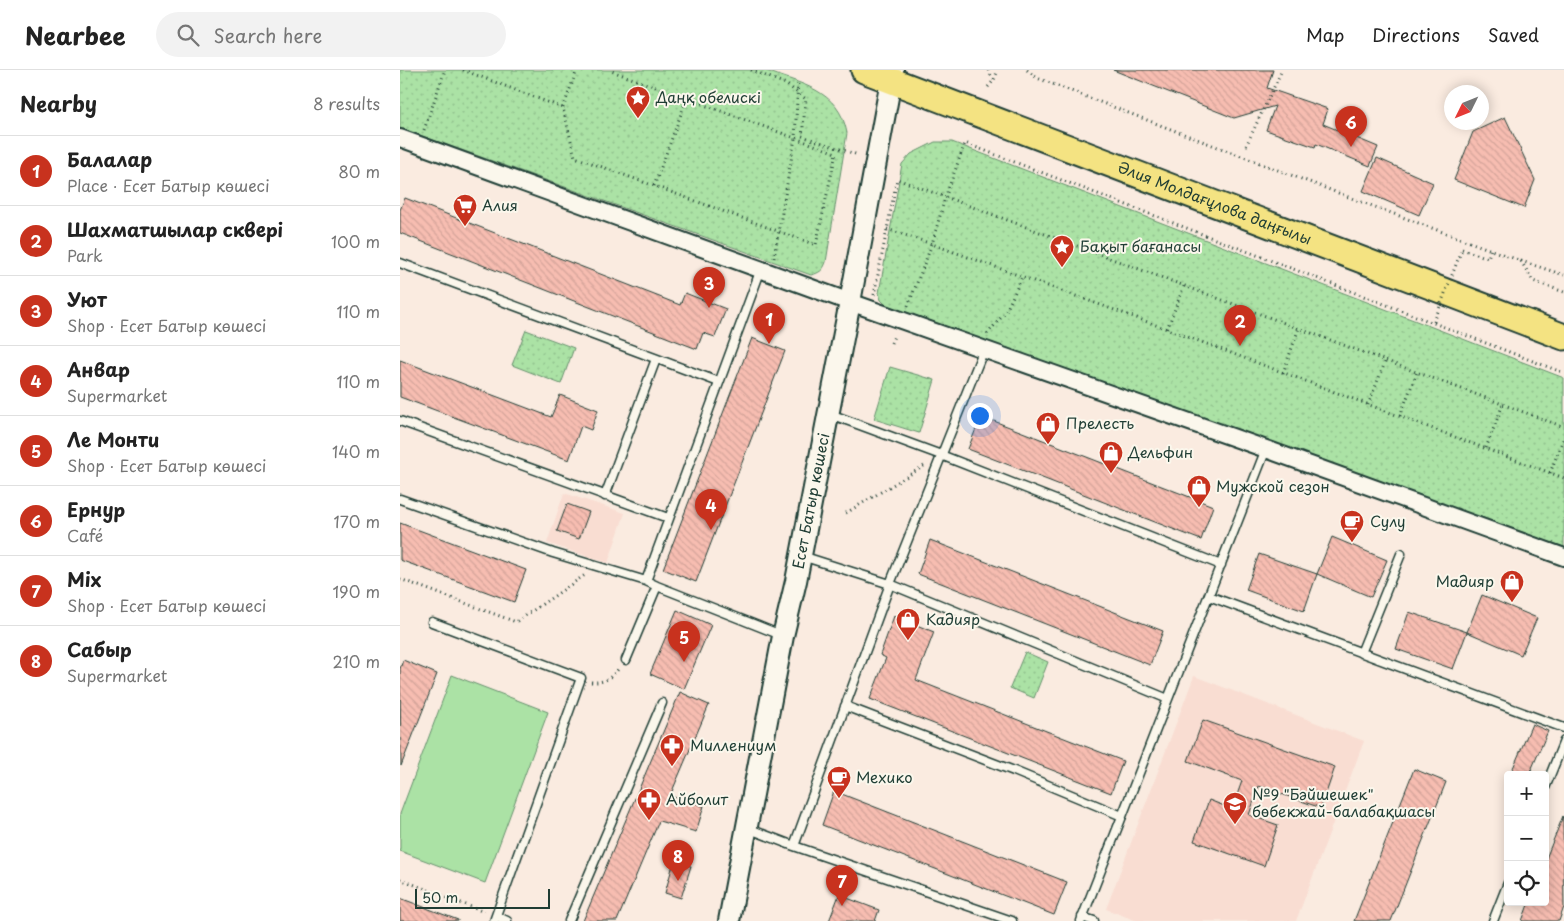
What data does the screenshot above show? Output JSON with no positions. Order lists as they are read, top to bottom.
{
  "streets": {
    "main road": ["Әлия Молдағұлова даңғылы"],
    "street": ["Есет Батыр көшесі"]
  },
  "crossings": [
    ["Әлия Молдағұлова даңғылы", "Есет Батыр көшесі"]
  ],
  "places": {
    "place": ["Даңқ обелискі", "Бақыт бағанасы"],
    "supermarket": ["Алия"],
    "shop": [
      "Прелесть",
      "Дельфин",
      "Мужской cезон",
      "Мадияр",
      "Кадияр"
    ],
    "cafe": ["Сулу", "Мехико"],
    "pharmacy": ["Миллениум", "Айболит"],
    "school or university": ["№9 \"Бәйшешек\" бөбекжай-балабақшасы"]
  },
  "scale_bar": "50 m",
  "north": "bottom left",
  "page": {
    "header": "Nearbee",
    "search": "Search here",
    "nav": ["Map", "Directions", "Saved"],
    "heading": ["Nearby", "8 results"],
    "pins": [
      "6",
      "3",
      "1",
      "2",
      "4",
      "5",
      "8",
      "7"
    ],
    "list": [
      {
        "mark": "1",
        "name": "Балалар",
        "note": "Place · Есет Батыр көшесі",
        "value": "80 m"
      },
      {
        "mark": "2",
        "name": "Шахматшылар сквері",
        "note": "Park",
        "value": "100 m"
      },
      {
        "mark": "3",
        "name": "Уют",
        "note": "Shop · Есет Батыр көшесі",
        "value": "110 m"
      },
      {
        "mark": "4",
        "name": "Анвар",
        "note": "Supermarket",
        "value": "110 m"
      },
      {
        "mark": "5",
        "name": "Ле Монти",
        "note": "Shop · Есет Батыр көшесі",
        "value": "140 m"
      },
      {
        "mark": "6",
        "name": "Ернур",
        "note": "Café",
        "value": "170 m"
      },
      {
        "mark": "7",
        "name": "Mix",
        "note": "Shop · Есет Батыр көшесі",
        "value": "190 m"
      },
      {
        "mark": "8",
        "name": "Сабыр",
        "note": "Supermarket",
        "value": "210 m"
      }
    ],
    "map_buttons": ["+", "−"],
    "scale": "50 m"
  }
}
